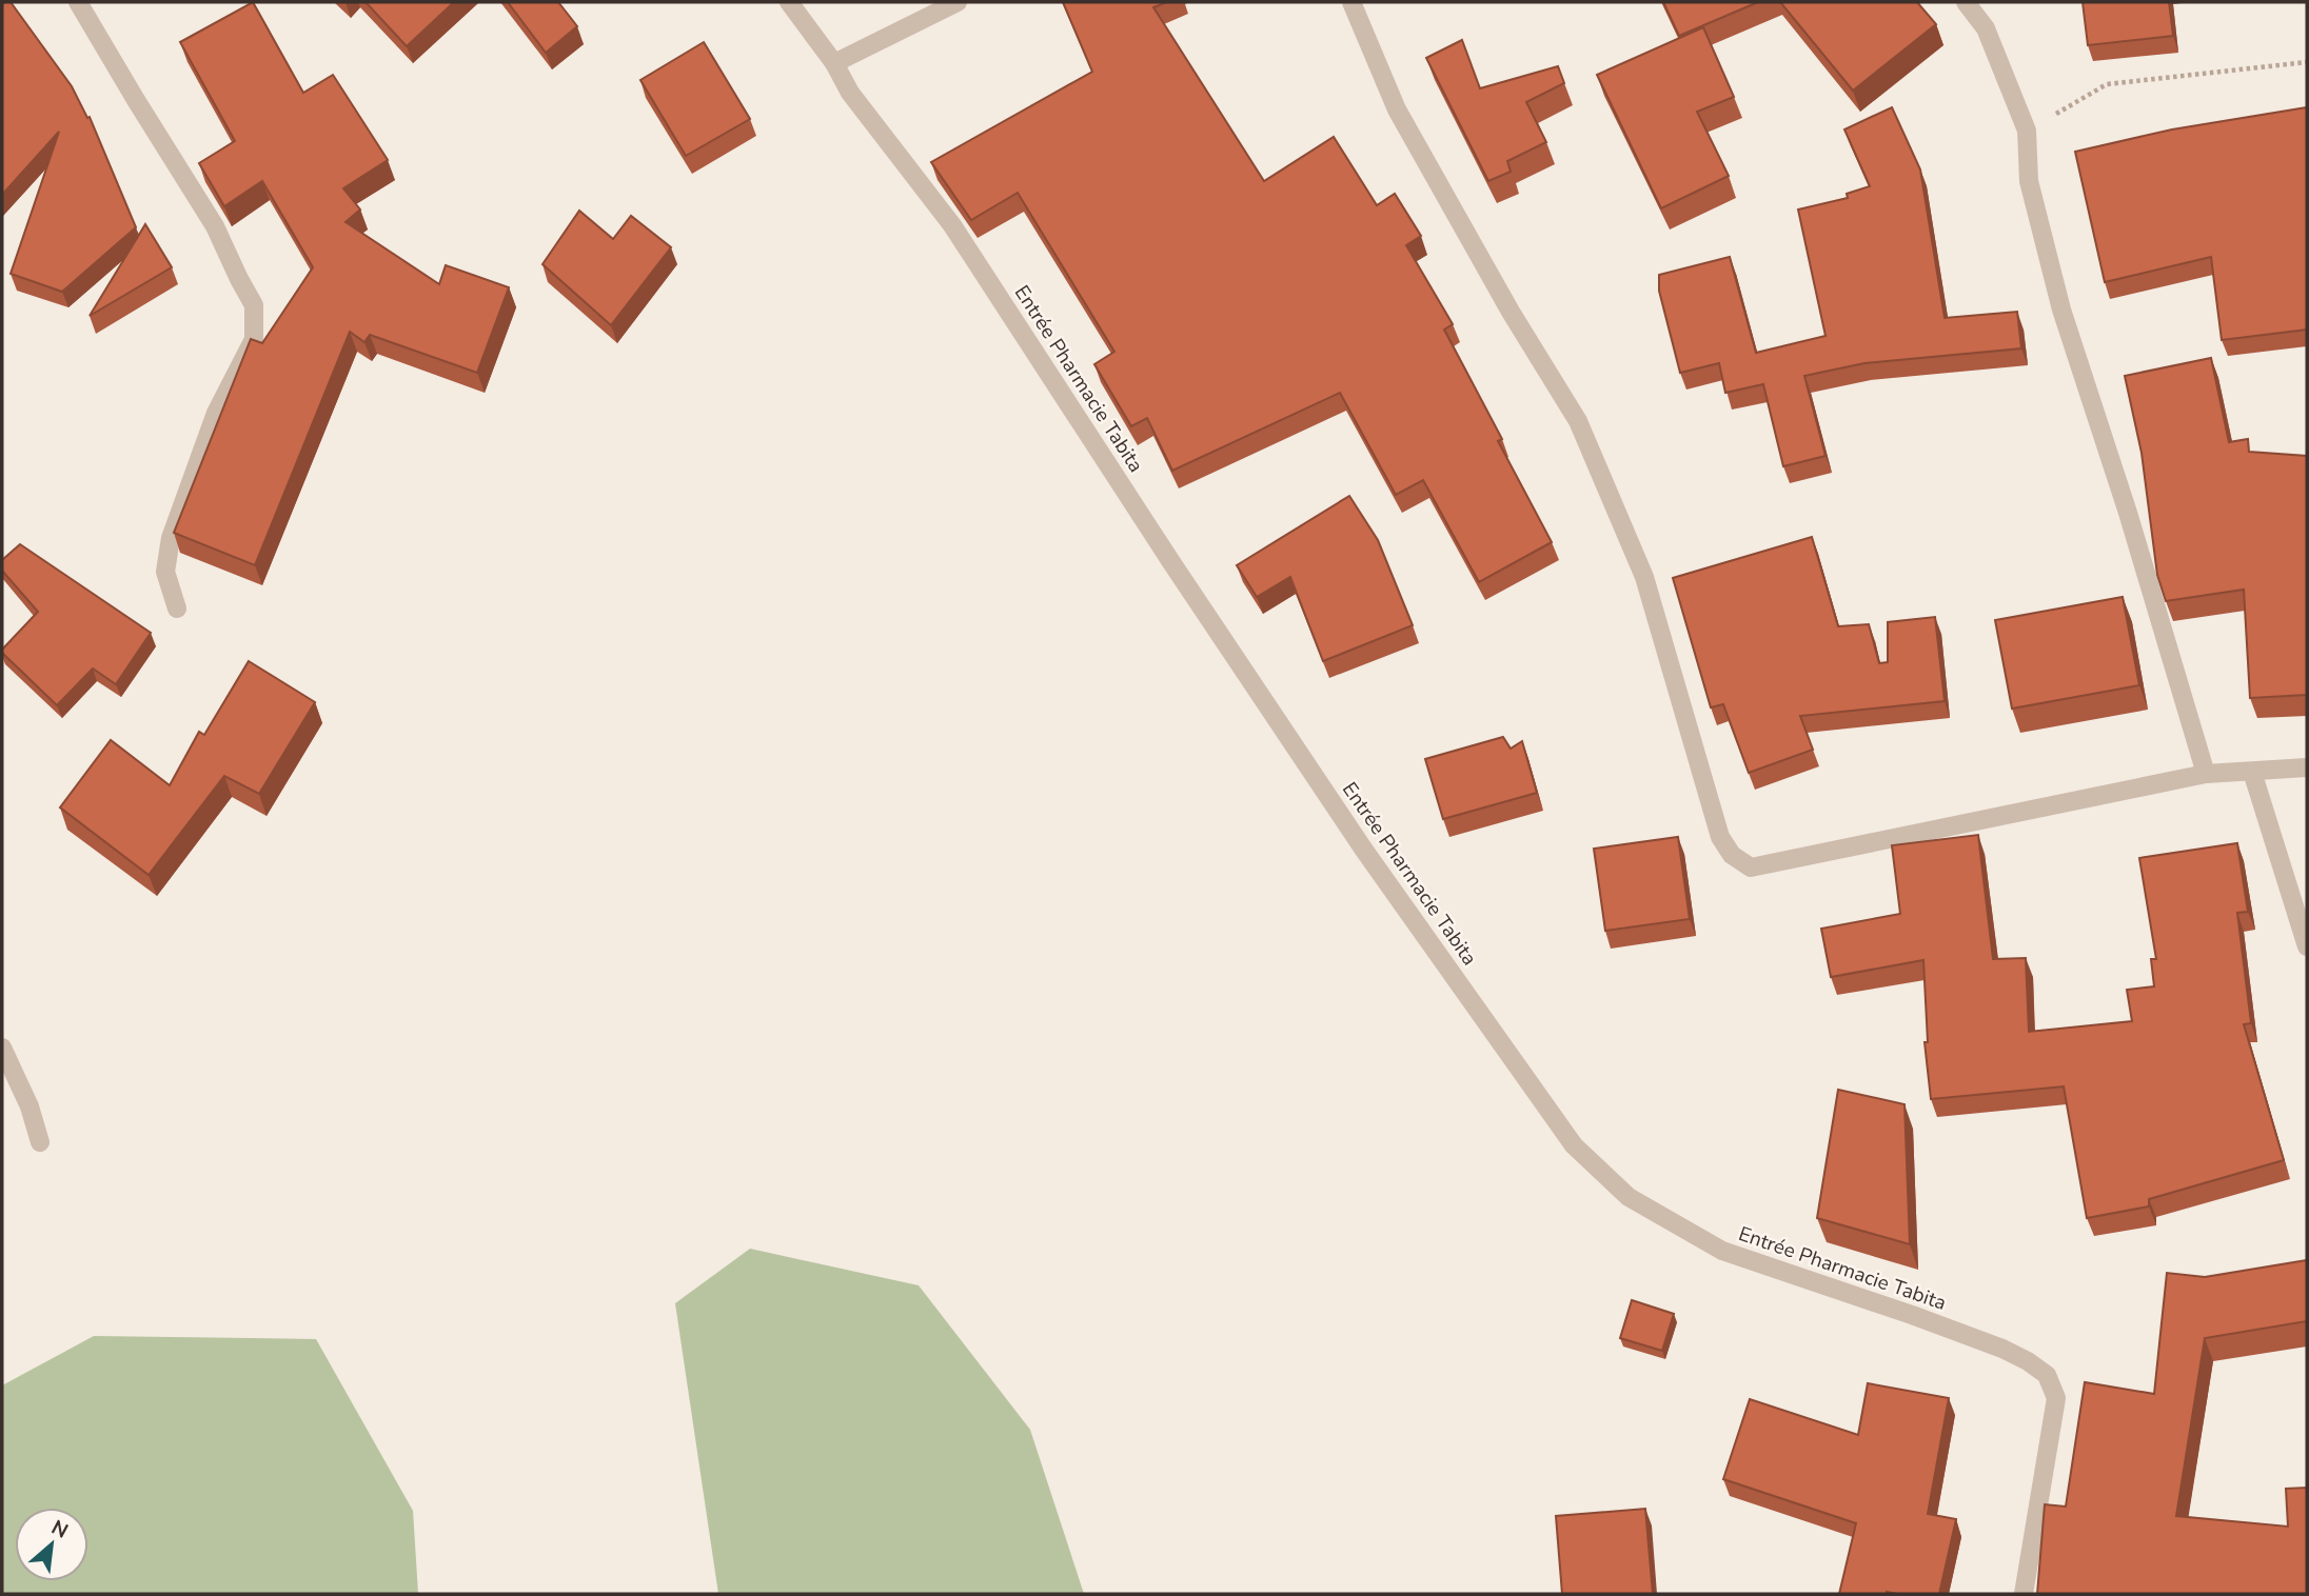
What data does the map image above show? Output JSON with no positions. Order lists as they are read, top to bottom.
{
  "streets": {
    "street": ["Entrée Pharmacie Tabita"]
  },
  "north": "top right"
}
